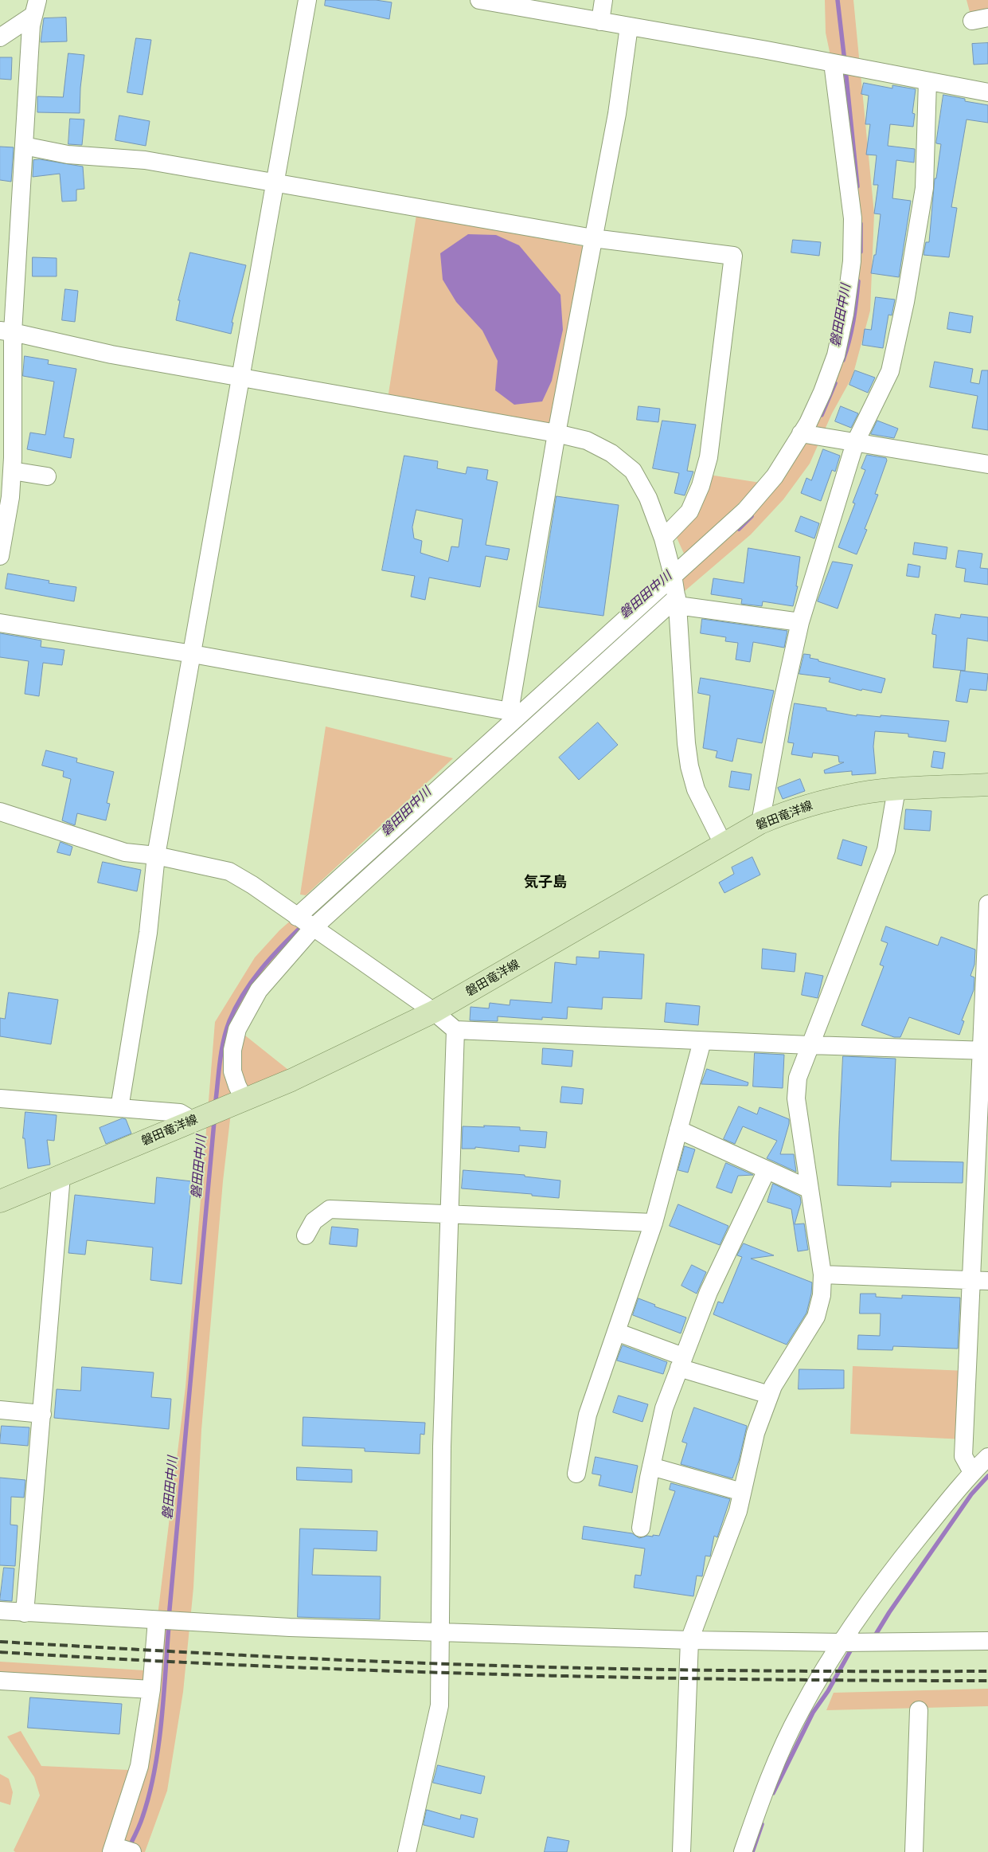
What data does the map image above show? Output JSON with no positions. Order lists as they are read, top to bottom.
{
  "streets": {
    "main road": ["磐田竜洋線"]
  },
  "districts": ["気子島"],
  "water": ["磐田田中川"]
}
